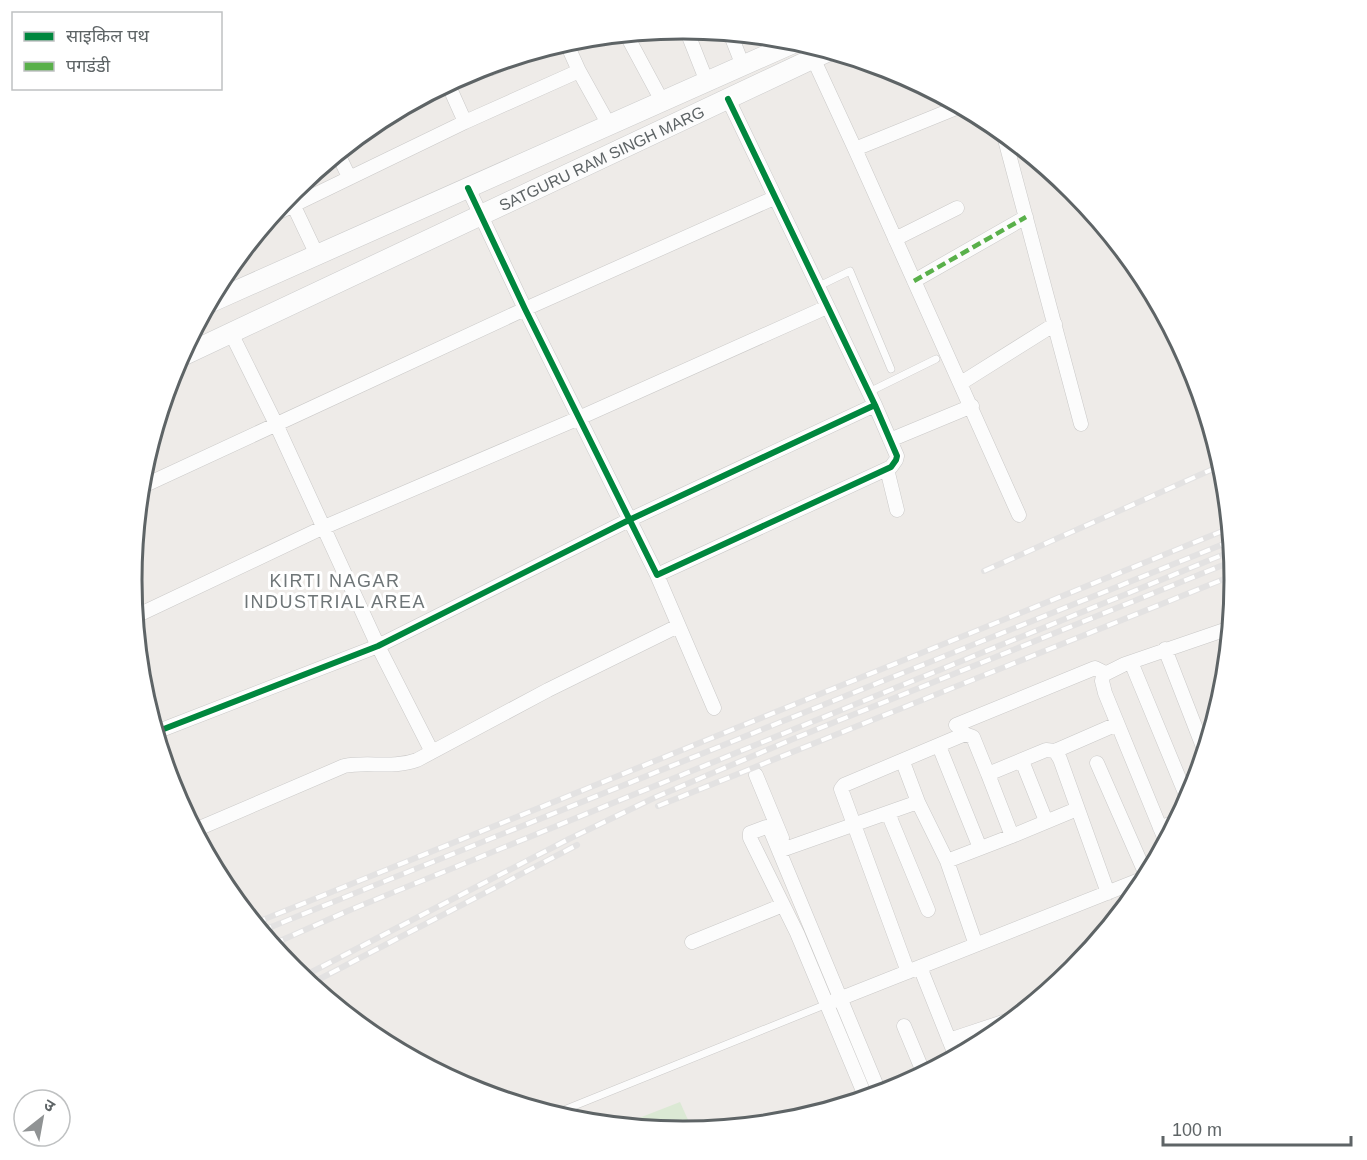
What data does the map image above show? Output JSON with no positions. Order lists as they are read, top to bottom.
{
  "streets": {
    "main road": ["SATGURU RAM SINGH MARG"]
  },
  "districts": ["KIRTI NAGAR INDUSTRIAL AREA"],
  "legend": ["साइकिल पथ", "पगडंडी"],
  "scale_bar": "100 m",
  "north": "top right"
}
